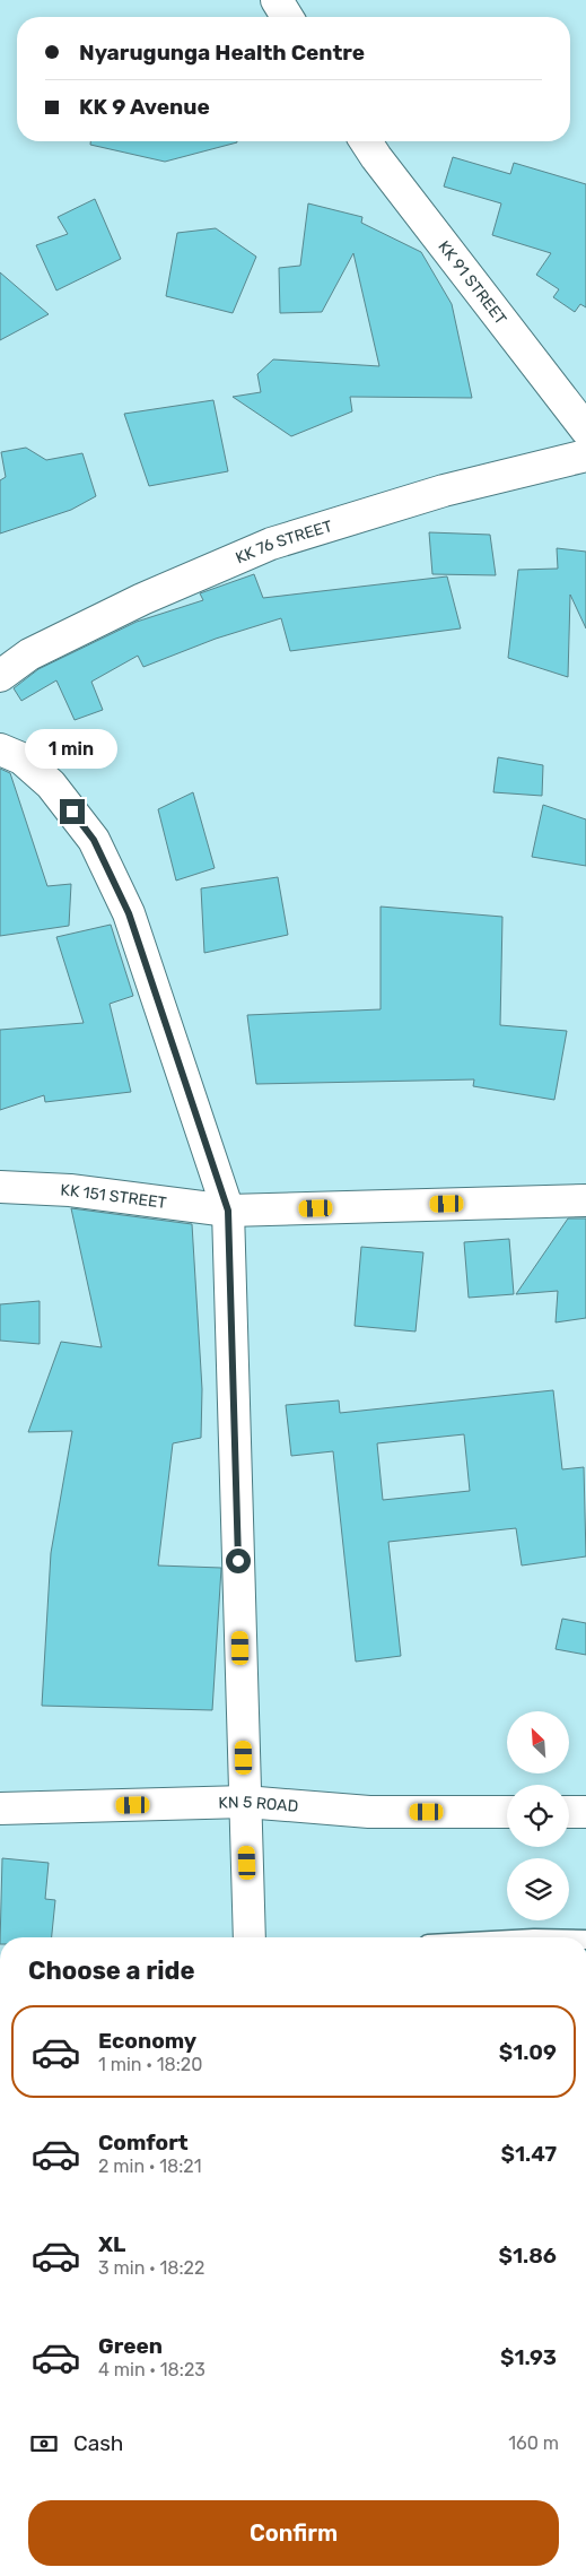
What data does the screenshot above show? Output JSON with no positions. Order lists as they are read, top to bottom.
{
  "streets": {
    "main road": [
      "KK 91 STREET",
      "KK 76 STREET",
      "KK 151 STREET",
      "KN 5 ROAD"
    ]
  },
  "north": "top left",
  "page": {
    "banner": ["Nyarugunga Health Centre", "KK 9 Avenue"],
    "bubble": "1 min",
    "heading": "Choose a ride",
    "list": [
      {
        "name": "Economy",
        "note": "1 min · 18:20",
        "value": "$1.09"
      },
      {
        "name": "Comfort",
        "note": "2 min · 18:21",
        "value": "$1.47"
      },
      {
        "name": "XL",
        "note": "3 min · 18:22",
        "value": "$1.86"
      },
      {
        "name": "Green",
        "note": "4 min · 18:23",
        "value": "$1.93"
      }
    ],
    "pay": ["Cash", "160 m"],
    "buttons": "Confirm"
  }
}
